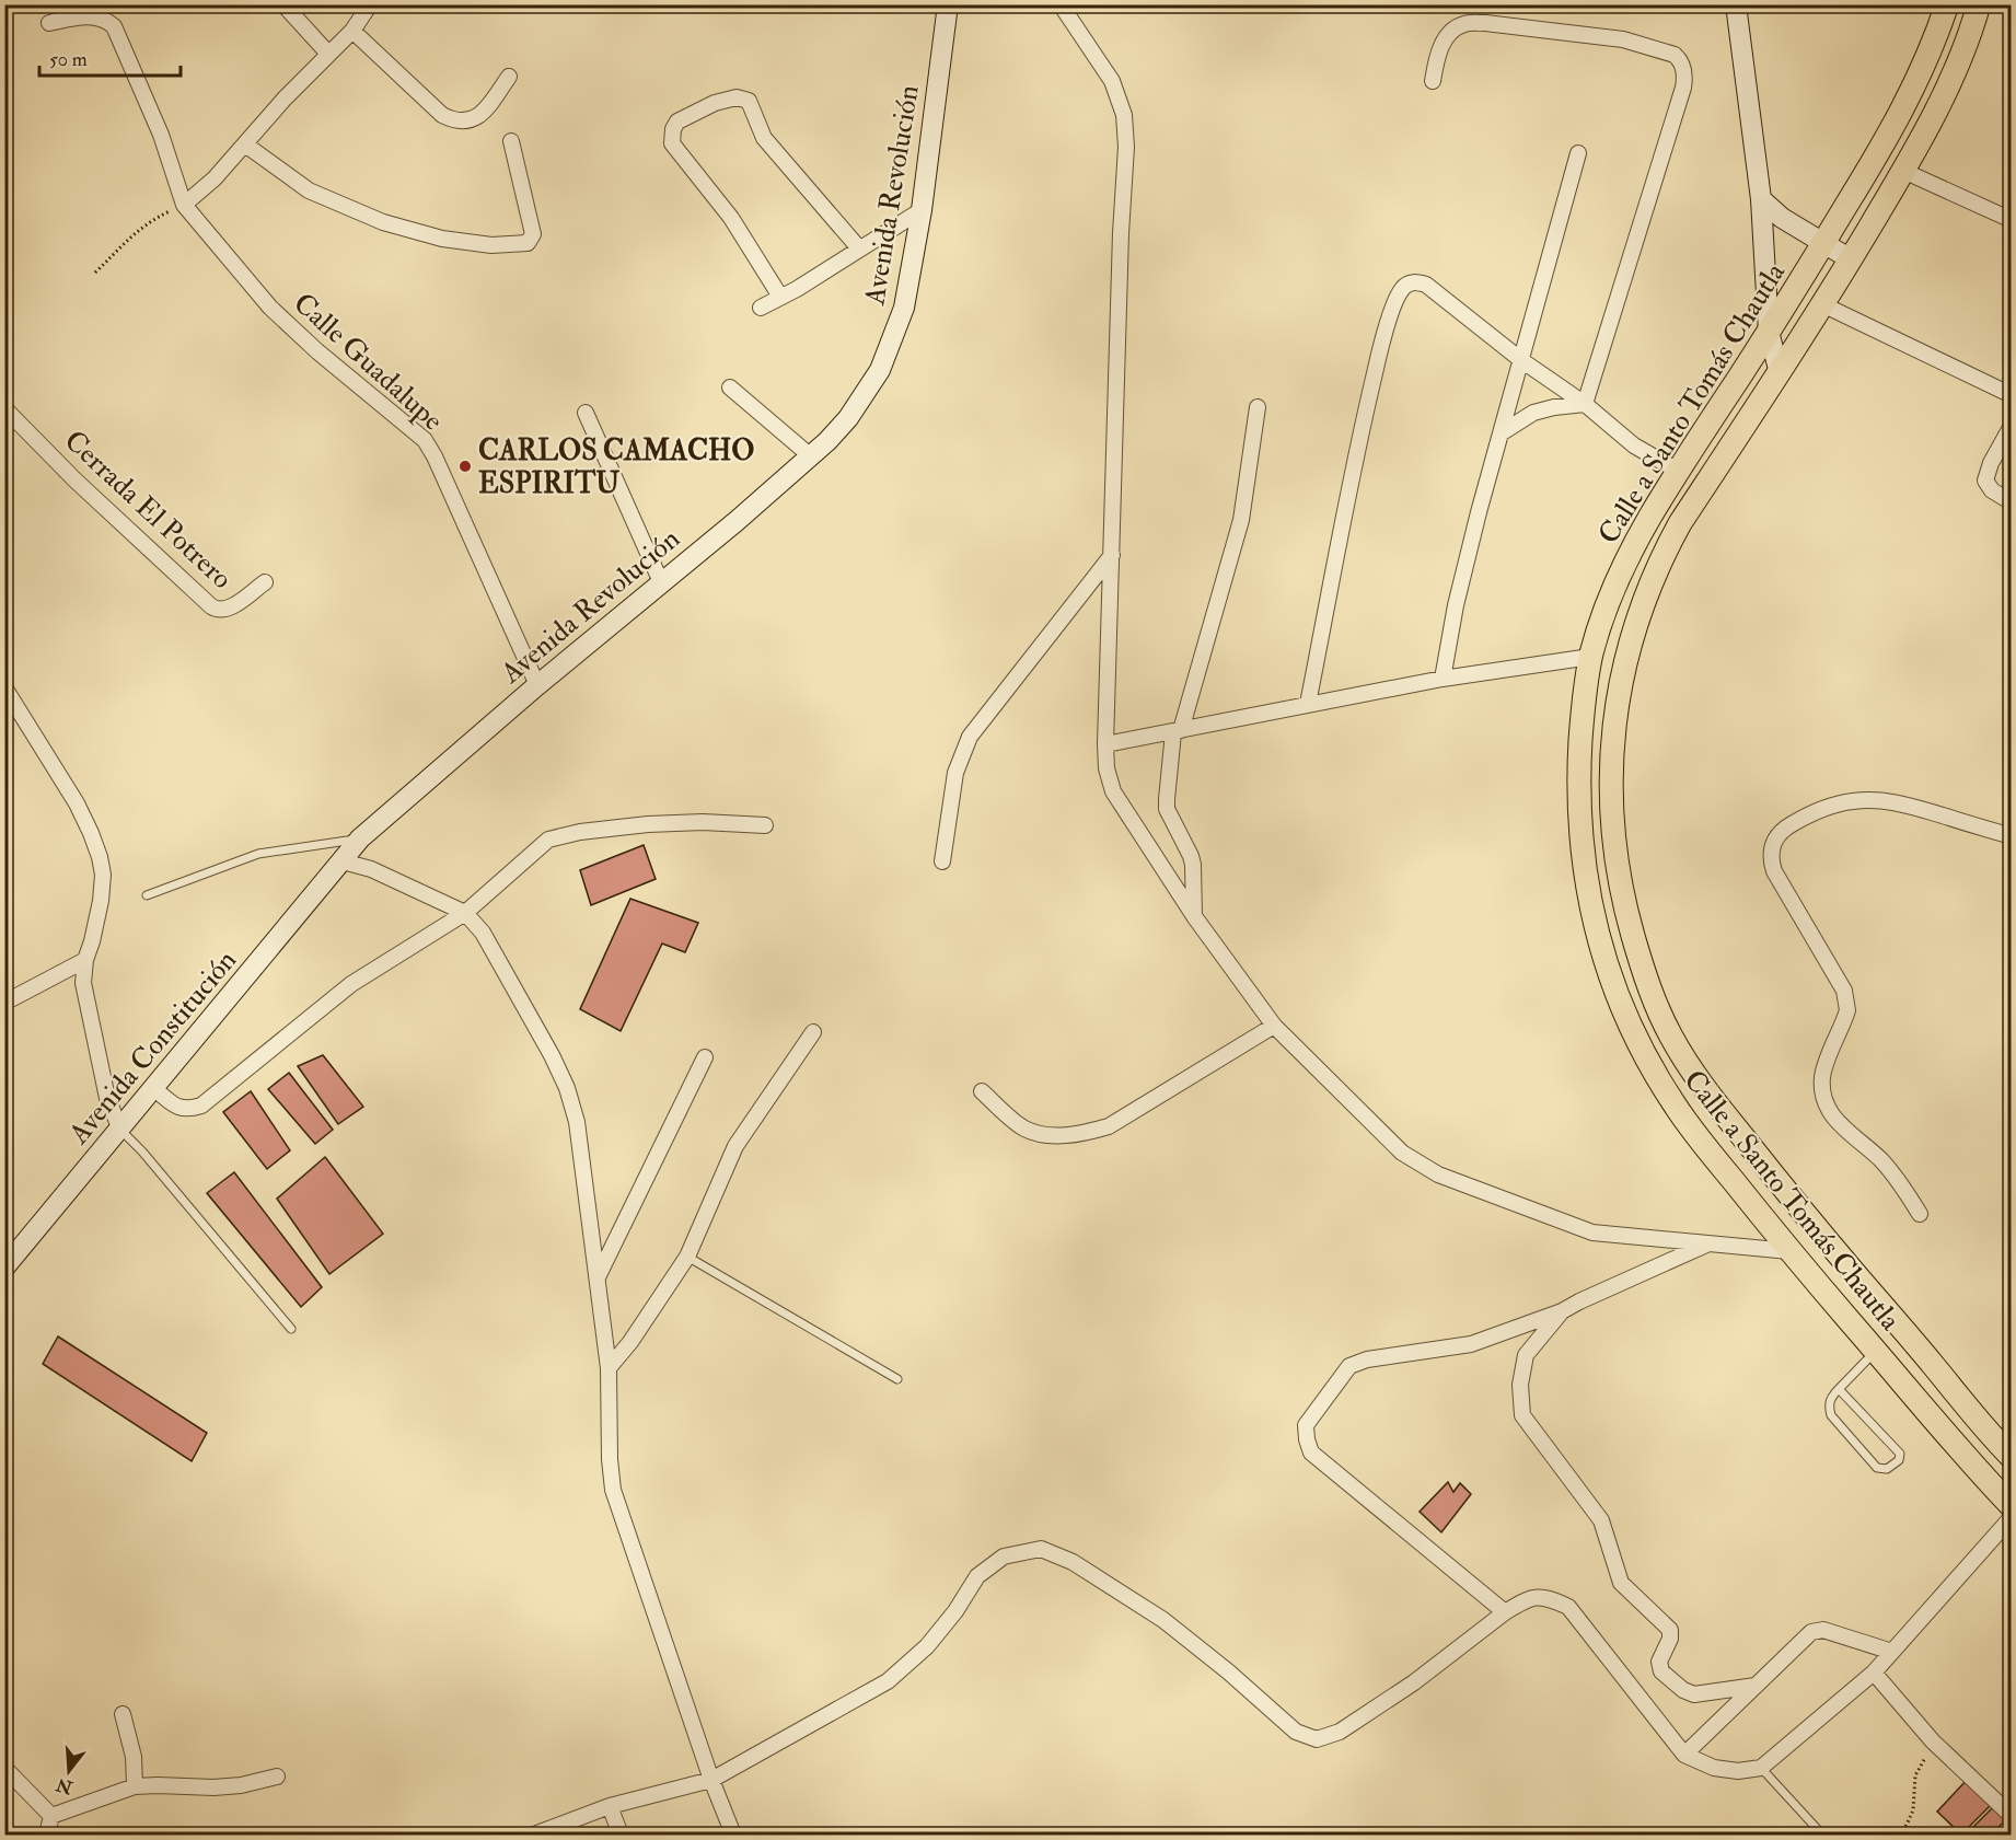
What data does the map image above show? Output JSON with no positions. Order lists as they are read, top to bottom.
{
  "streets": {
    "main road": ["Calle a Santo Tomás Chautla"],
    "street": [
      "Avenida Revolución",
      "Calle Guadalupe",
      "Cerrada El Potrero",
      "Avenida Constitución"
    ]
  },
  "crossings": [
    ["Avenida Revolución", "Calle Guadalupe"],
    ["Avenida Revolución", "Avenida Constitución"]
  ],
  "places": ["CARLOS CAMACHO ESPIRITU"],
  "scale_bar": "50 m",
  "north": "bottom"
}
